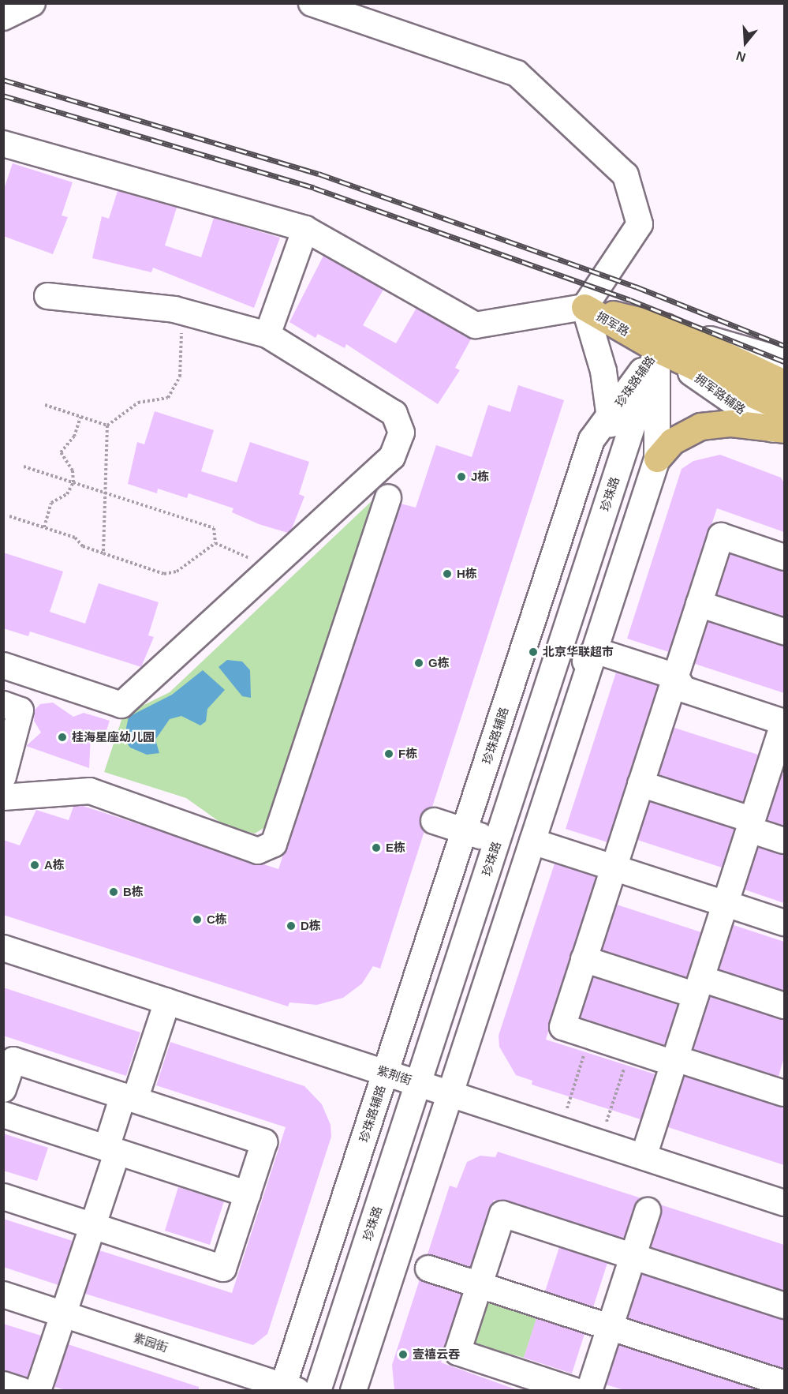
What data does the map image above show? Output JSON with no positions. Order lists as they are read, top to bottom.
{
  "streets": {
    "main road": ["拥军路"],
    "street": [
      "珍珠路辅路",
      "拥军路辅路",
      "珍珠路",
      "紫荆街",
      "紫园街"
    ]
  },
  "crossings": [
    ["拥军路", "珍珠路辅路"],
    ["拥军路", "拥军路辅路"],
    ["拥军路", "珍珠路"],
    ["珍珠路辅路", "拥军路辅路"],
    ["珍珠路辅路", "珍珠路"],
    ["珍珠路辅路", "紫荆街"],
    ["珍珠路辅路", "紫园街"],
    ["拥军路辅路", "珍珠路"],
    ["珍珠路", "紫荆街"]
  ],
  "places": [
    "J栋",
    "H栋",
    "北京华联超巿",
    "G栋",
    "桂海星座幼儿园",
    "F栋",
    "E栋",
    "A栋",
    "B栋",
    "C栋",
    "D栋",
    "壹禧云吞"
  ],
  "north": "bottom"
}
